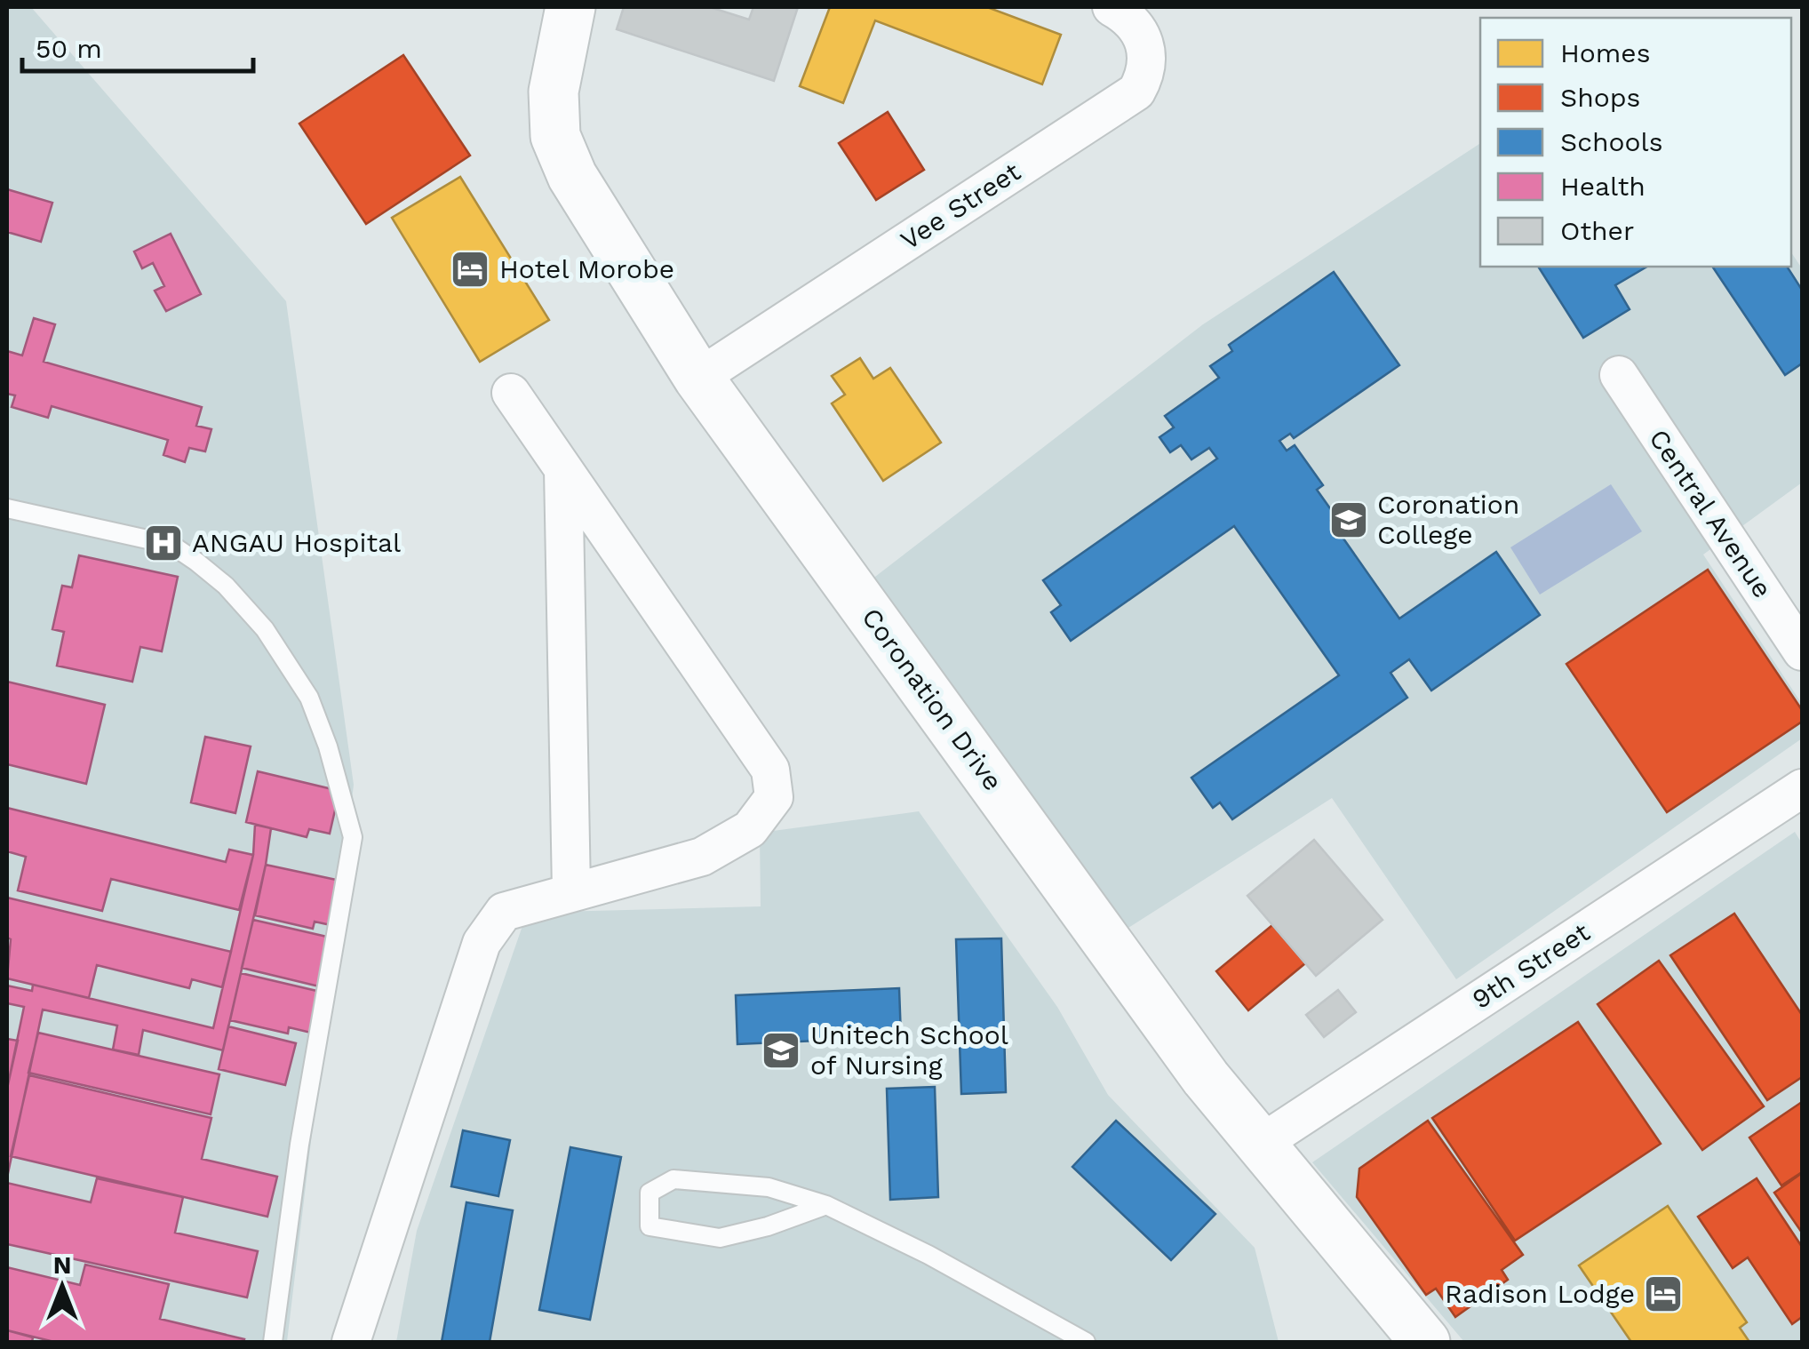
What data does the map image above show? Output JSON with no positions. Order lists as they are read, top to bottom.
{
  "streets": {
    "street": [
      "Vee Street",
      "Central Avenue",
      "Coronation Drive",
      "9th Street"
    ]
  },
  "crossings": [
    ["Vee Street", "Coronation Drive"],
    ["Coronation Drive", "9th Street"]
  ],
  "places": {
    "hotel": ["Hotel Morobe", "Radison Lodge"],
    "school or university": ["Coronation College", "Unitech School of Nursing"],
    "hospital": ["ANGAU Hospital"]
  },
  "legend": [
    "Homes",
    "Shops",
    "Schools",
    "Health",
    "Other"
  ],
  "scale_bar": "50 m",
  "north": "top"
}
